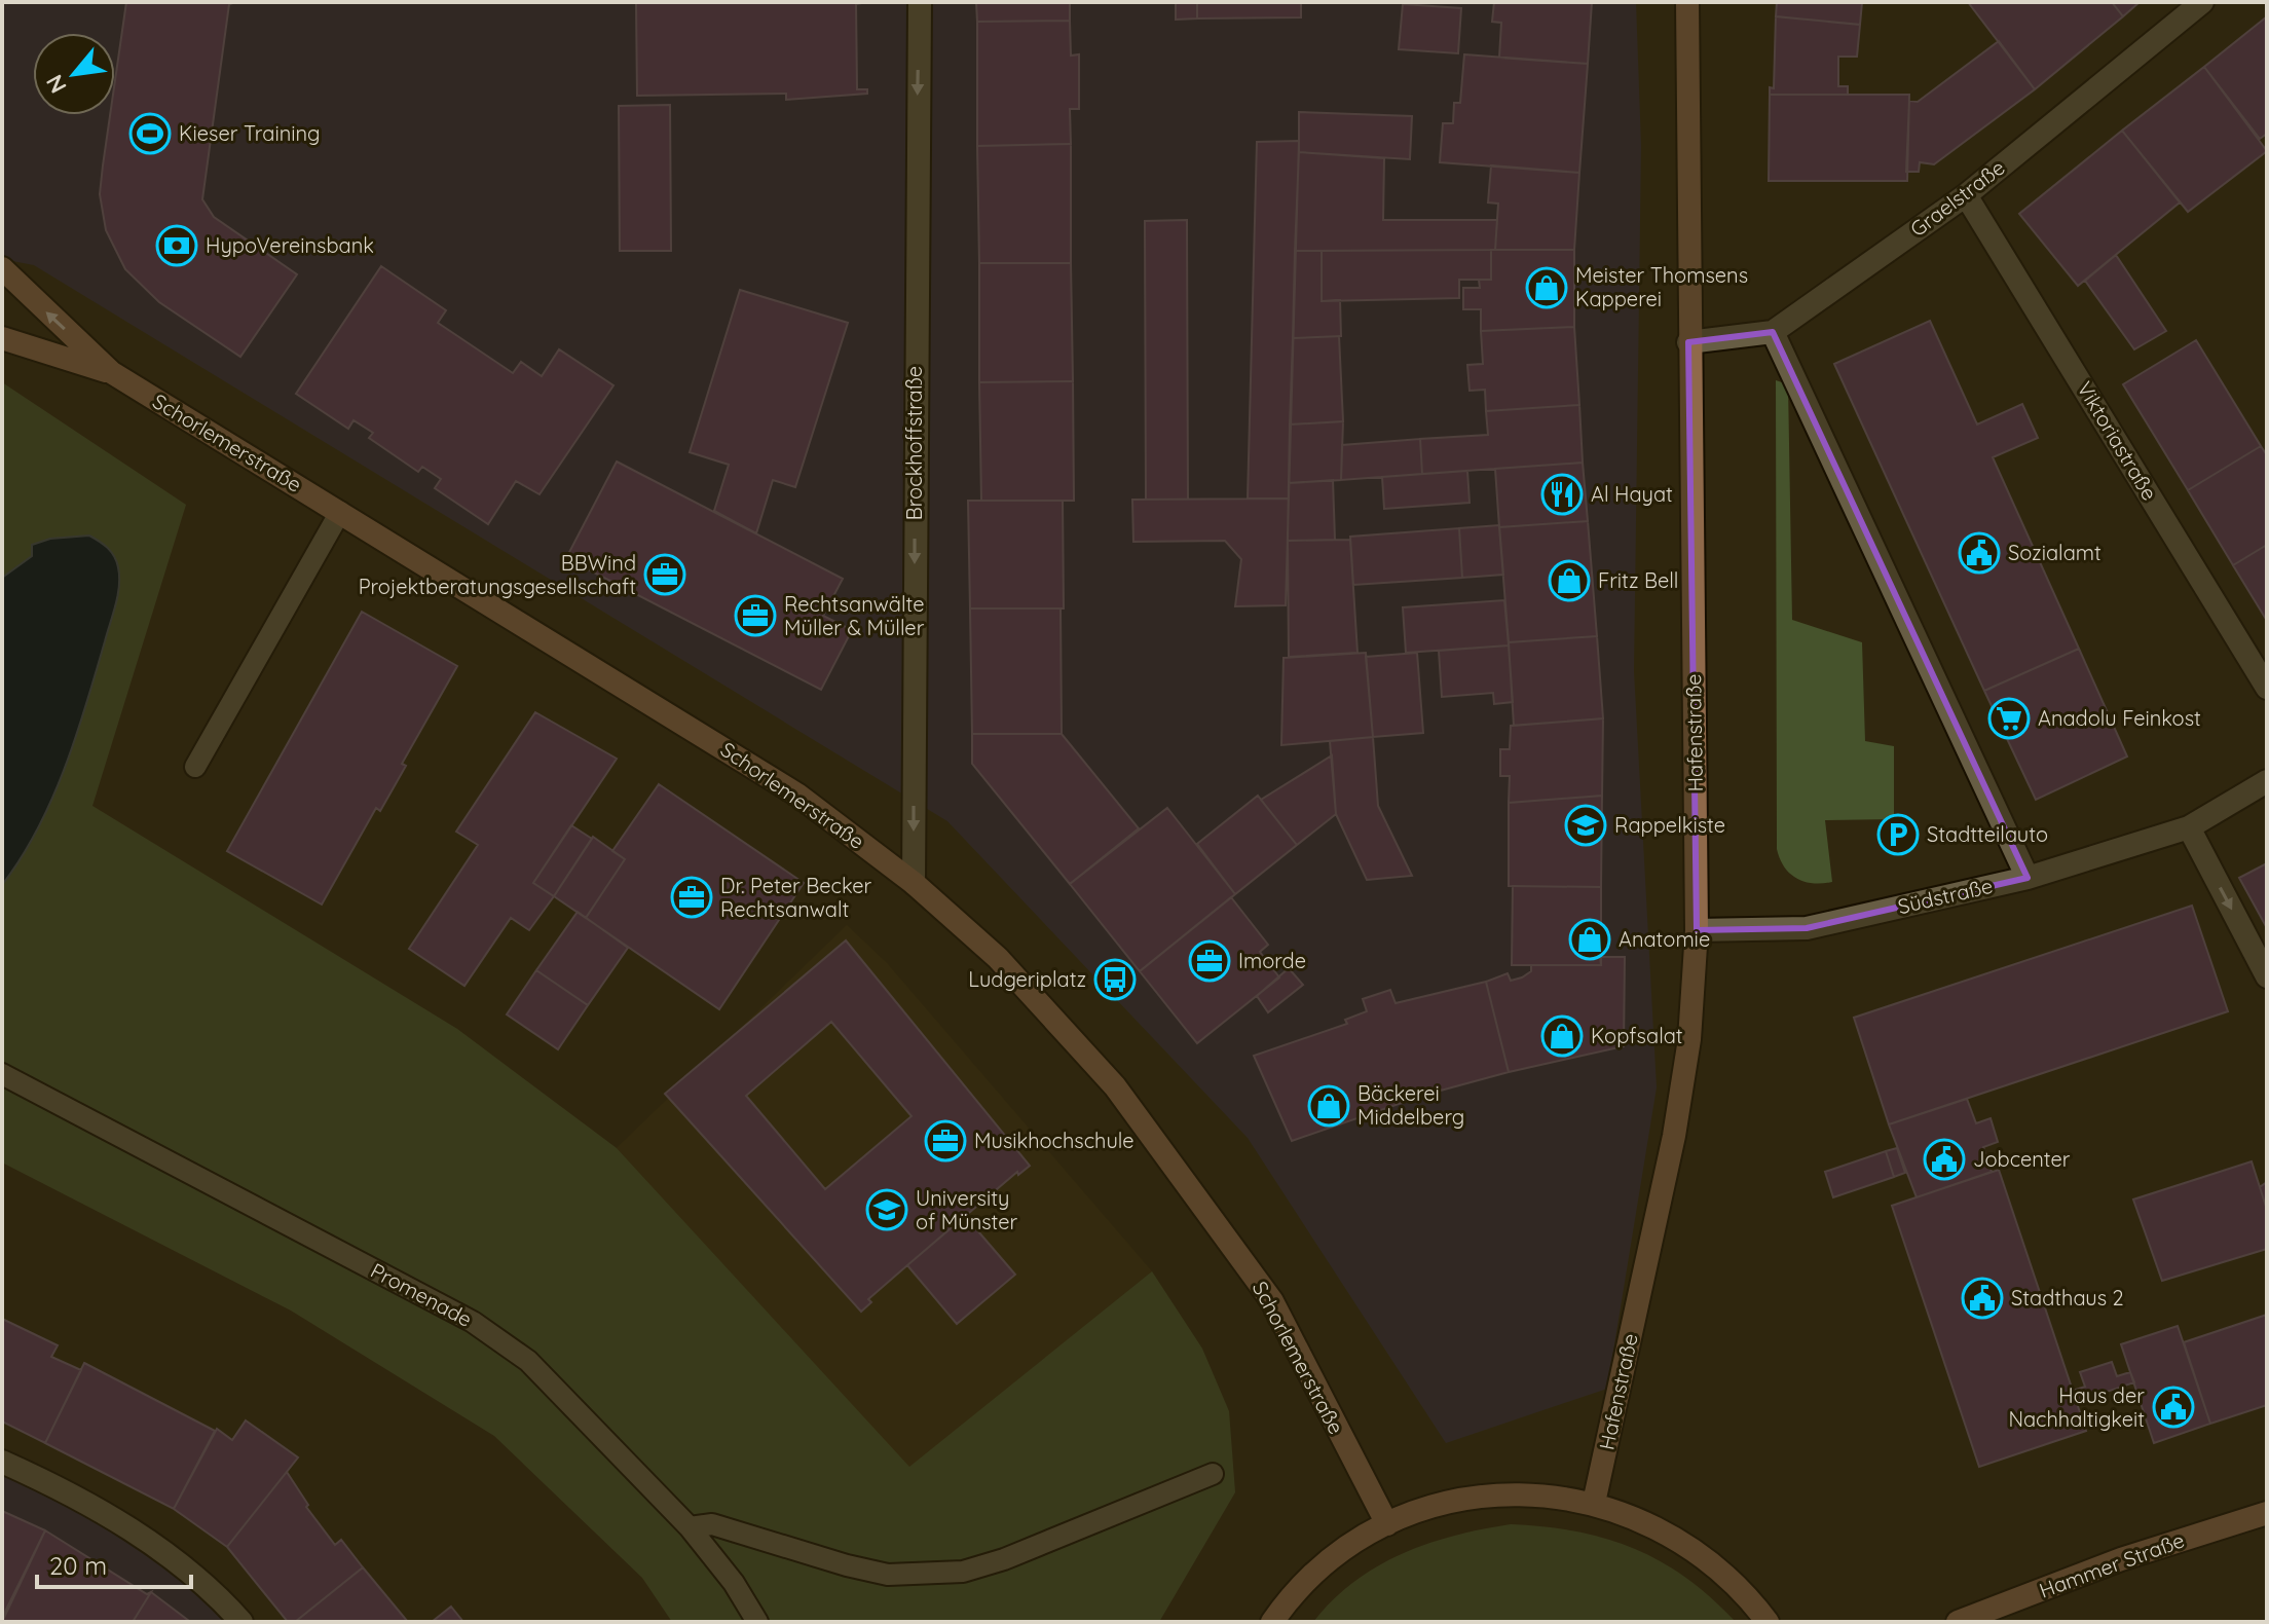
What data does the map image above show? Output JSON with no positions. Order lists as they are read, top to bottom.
{
  "streets": {
    "main road": ["Schorlemerstraße", "Hafenstraße", "Hammer Straße"],
    "street": [
      "Graelstraße",
      "Viktoriastraße",
      "Brockhoffstraße",
      "Südstraße"
    ],
    "lane": ["Promenade"]
  },
  "crossings": [
    ["Graelstraße", "Viktoriastraße"],
    ["Graelstraße", "Hafenstraße"],
    ["Schorlemerstraße", "Brockhoffstraße"],
    ["Hafenstraße", "Südstraße"]
  ],
  "one_way": ["Brockhoffstraße"],
  "places": {
    "sports": ["Kieser Training"],
    "bank": ["HypoVereinsbank"],
    "shop": [
      "Meister Thomsens Kapperei",
      "Fritz Bell",
      "Anatomie",
      "Kopfsalat",
      "Bäckerei Middelberg"
    ],
    "restaurant": ["Al Hayat"],
    "public building": [
      "Sozialamt",
      "Jobcenter",
      "Stadthaus 2",
      "Haus der Nachhaltigkeit"
    ],
    "office": [
      "BBWind Projektberatungsgesellschaft",
      "Rechtsanwälte Müller & Müller",
      "Dr. Peter Becker Rechtsanwalt",
      "Imorde",
      "Musikhochschule"
    ],
    "supermarket": ["Anadolu Feinkost"],
    "school or university": ["Rappelkiste", "University of Münster"],
    "parking": ["Stadtteilauto"],
    "bus stop": ["Ludgeriplatz"]
  },
  "scale_bar": "20 m",
  "north": "bottom left"
}
